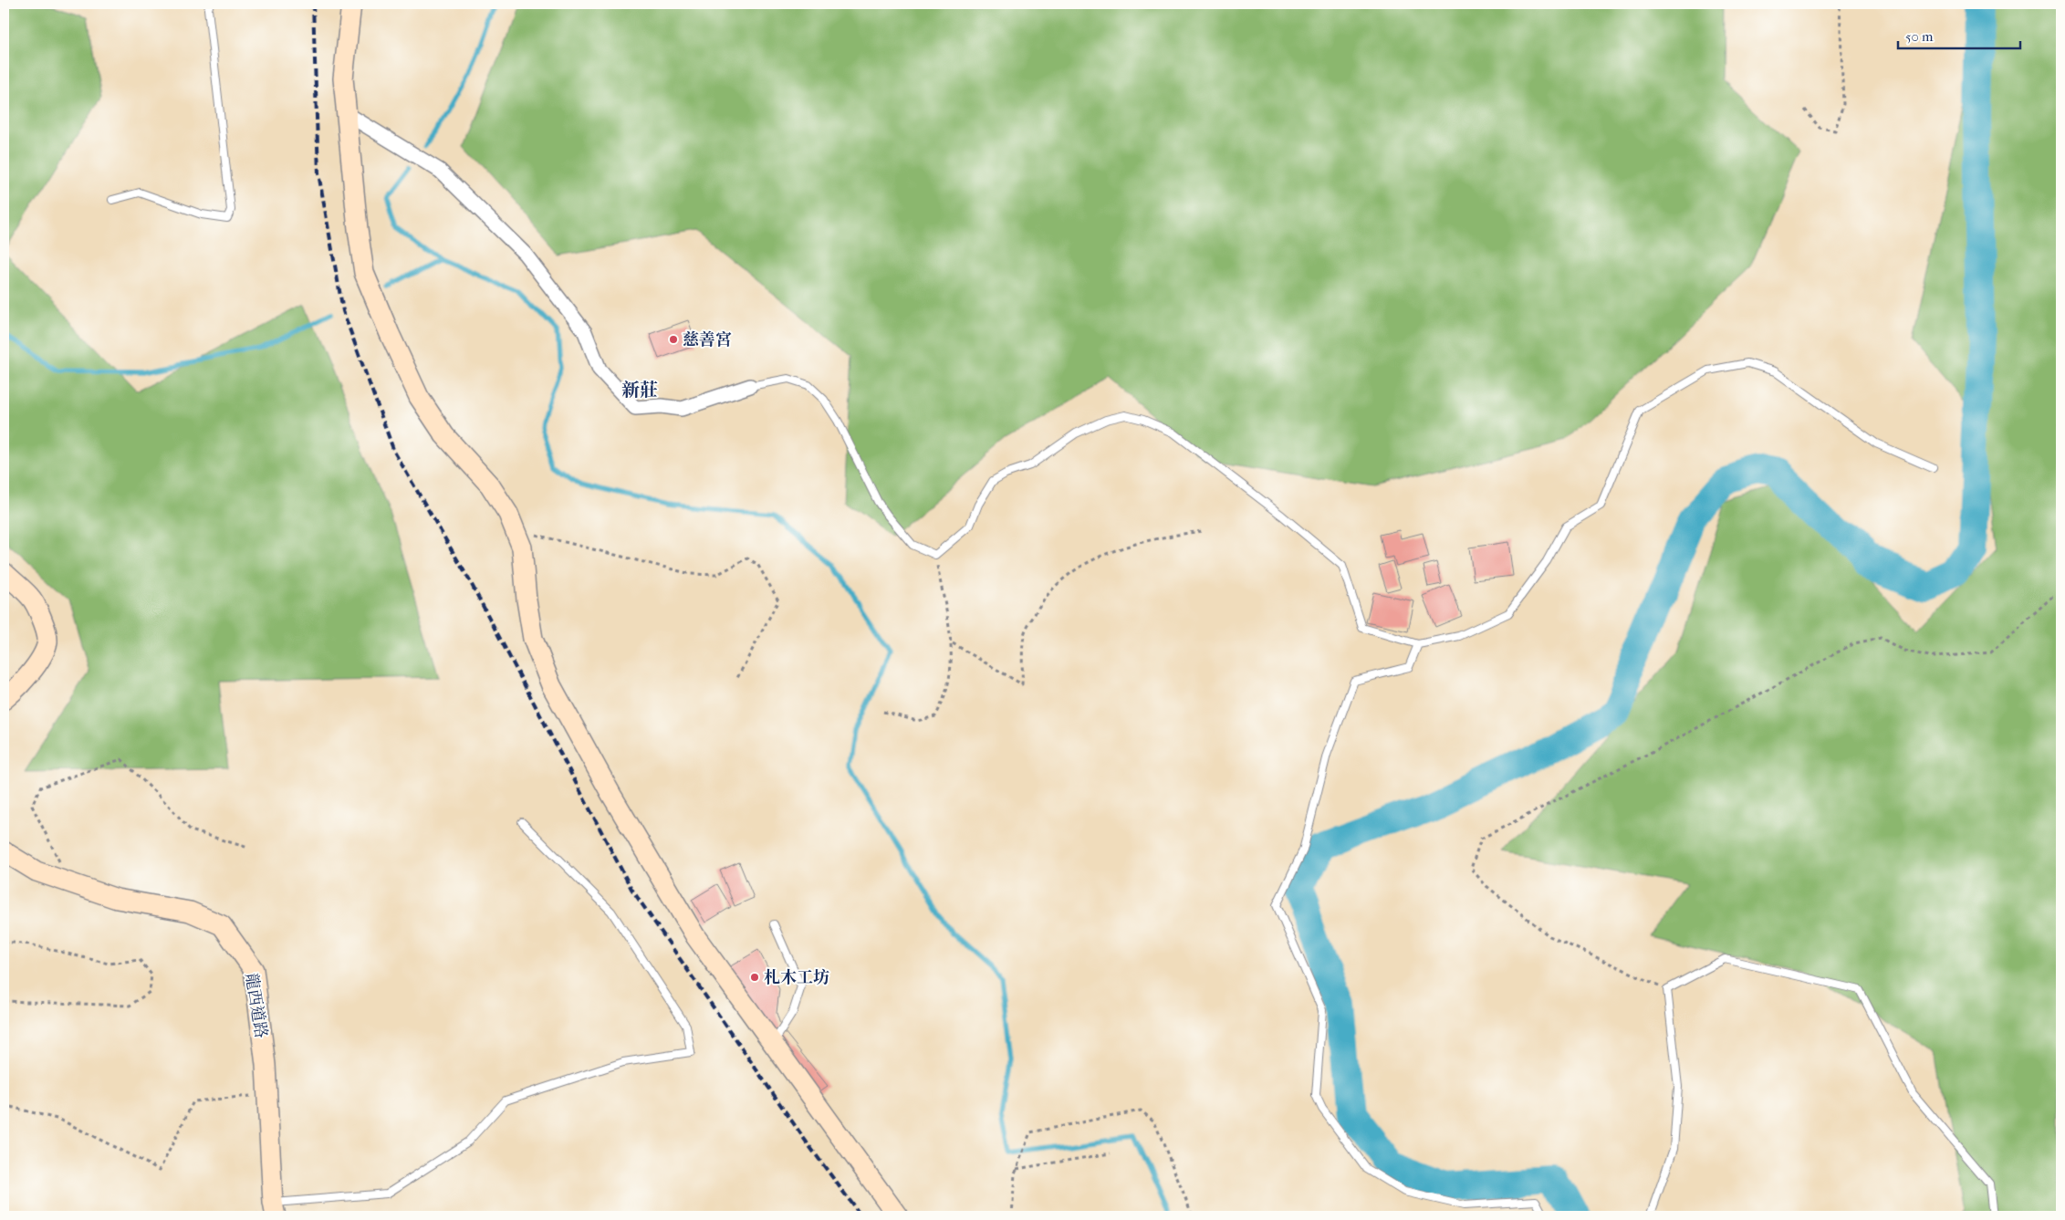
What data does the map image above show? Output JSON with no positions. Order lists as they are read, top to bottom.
{
  "streets": {
    "street": ["龍西道路"]
  },
  "districts": ["新莊"],
  "places": ["慈善宮", "札木工坊"],
  "scale_bar": "50 m"
}
